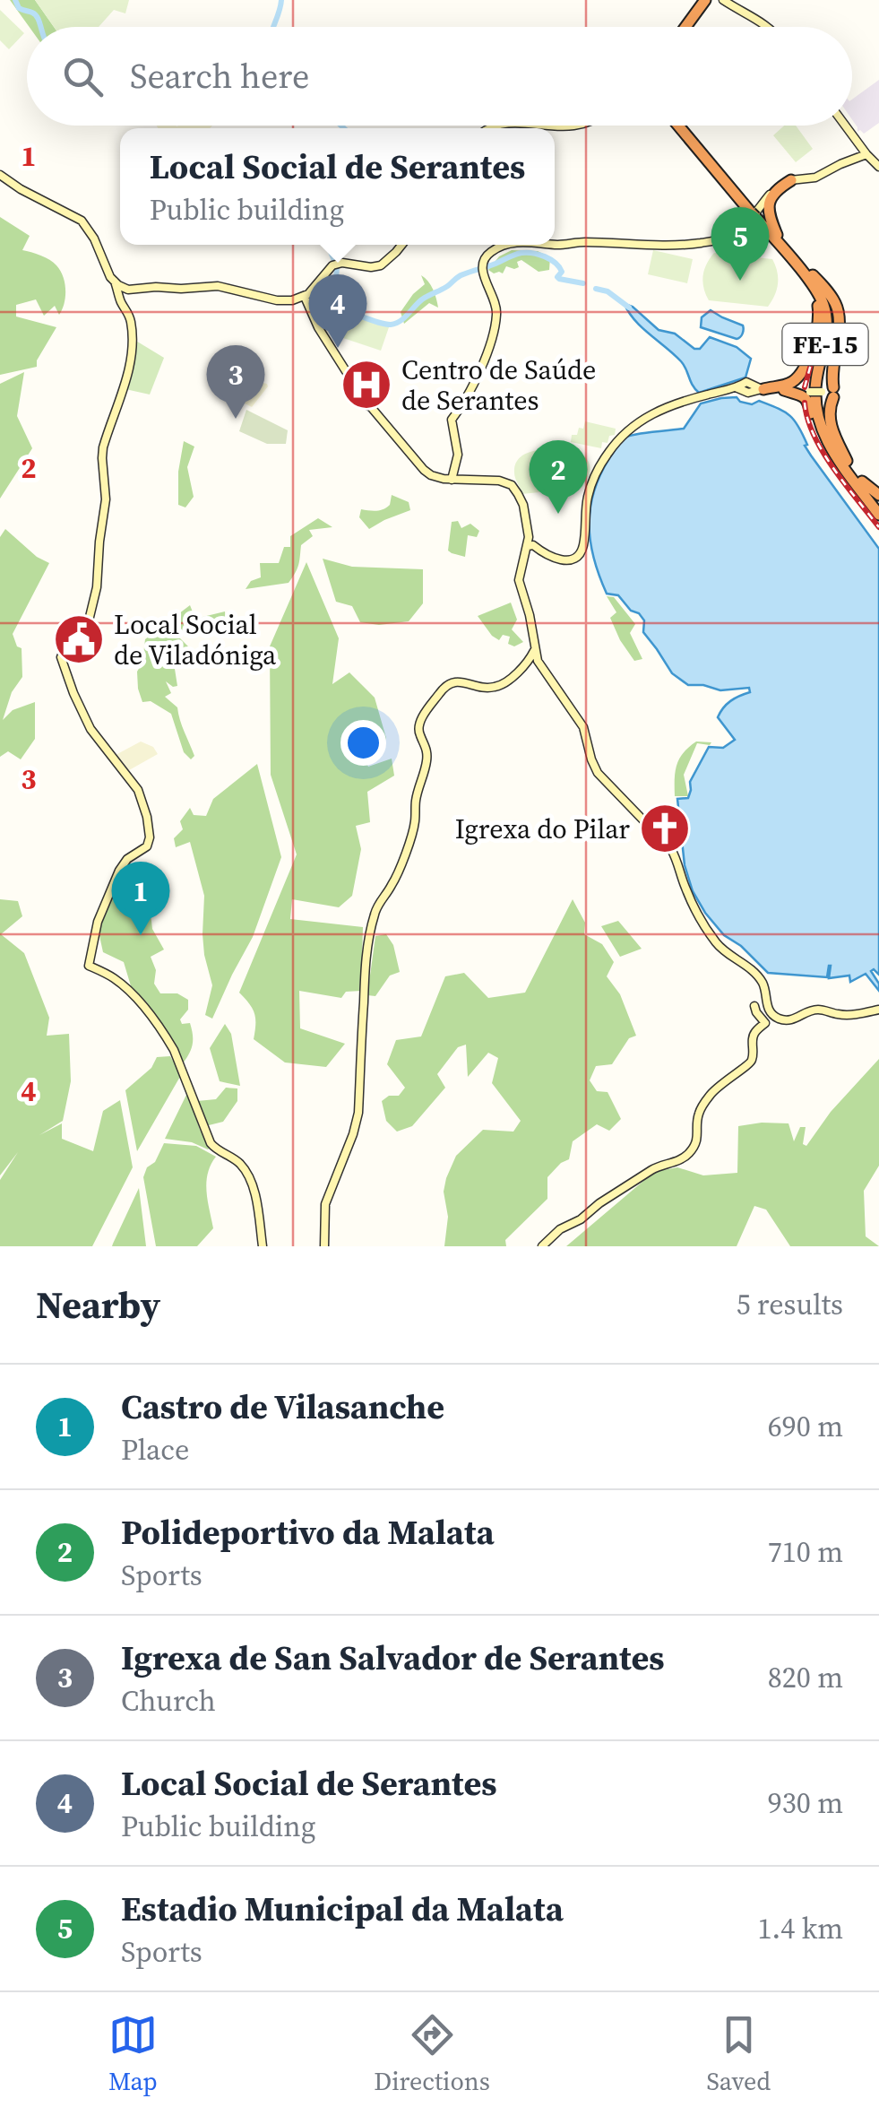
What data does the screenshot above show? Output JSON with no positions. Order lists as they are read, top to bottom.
{
  "streets": {
    "highway": ["FE-15"]
  },
  "places": {
    "hospital": ["Centro de Saúde de Serantes"],
    "public building": ["Local Social de Viladóniga"],
    "church": ["Igrexa do Pilar"]
  },
  "page": {
    "search": "Search here",
    "popup": ["Local Social de Serantes", "Public building"],
    "pins": [
      "5",
      "4",
      "3",
      "2",
      "1"
    ],
    "heading": ["Nearby", "5 results"],
    "list": [
      {
        "mark": "1",
        "name": "Castro de Vilasanche",
        "note": "Place",
        "value": "690 m"
      },
      {
        "mark": "2",
        "name": "Polideportivo da Malata",
        "note": "Sports",
        "value": "710 m"
      },
      {
        "mark": "3",
        "name": "Igrexa de San Salvador de Serantes",
        "note": "Church",
        "value": "820 m"
      },
      {
        "mark": "4",
        "name": "Local Social de Serantes",
        "note": "Public building",
        "value": "930 m"
      },
      {
        "mark": "5",
        "name": "Estadio Municipal da Malata",
        "note": "Sports",
        "value": "1.4 km"
      }
    ],
    "nav": ["Map", "Directions", "Saved"]
  },
  "grid": {
    "rows": [
      "1",
      "2",
      "3",
      "4"
    ]
  }
}
